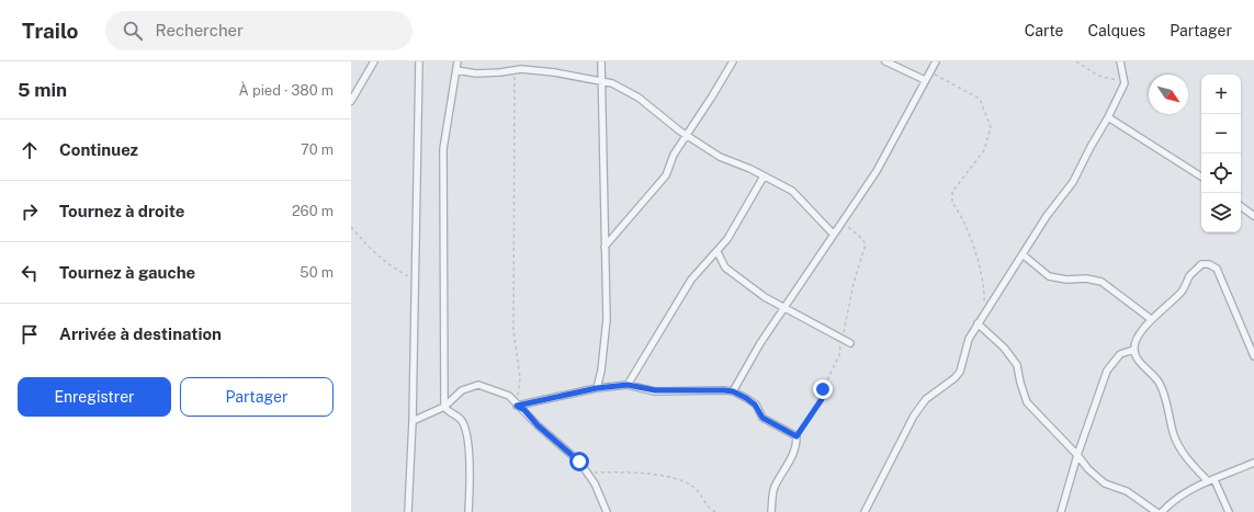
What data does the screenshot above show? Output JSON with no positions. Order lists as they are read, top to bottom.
{
  "north": "bottom right",
  "page": {
    "header": "Trailo",
    "search": "Rechercher",
    "nav": ["Carte", "Calques", "Partager"],
    "heading": ["5 min", "À pied · 380 m"],
    "map_buttons": ["+", "−"],
    "list": [
      ["Continuez", "70 m"],
      ["Tournez à droite", "260 m"],
      ["Tournez à gauche", "50 m"],
      "Arrivée à destination"
    ],
    "buttons": ["Enregistrer", "Partager"]
  }
}
